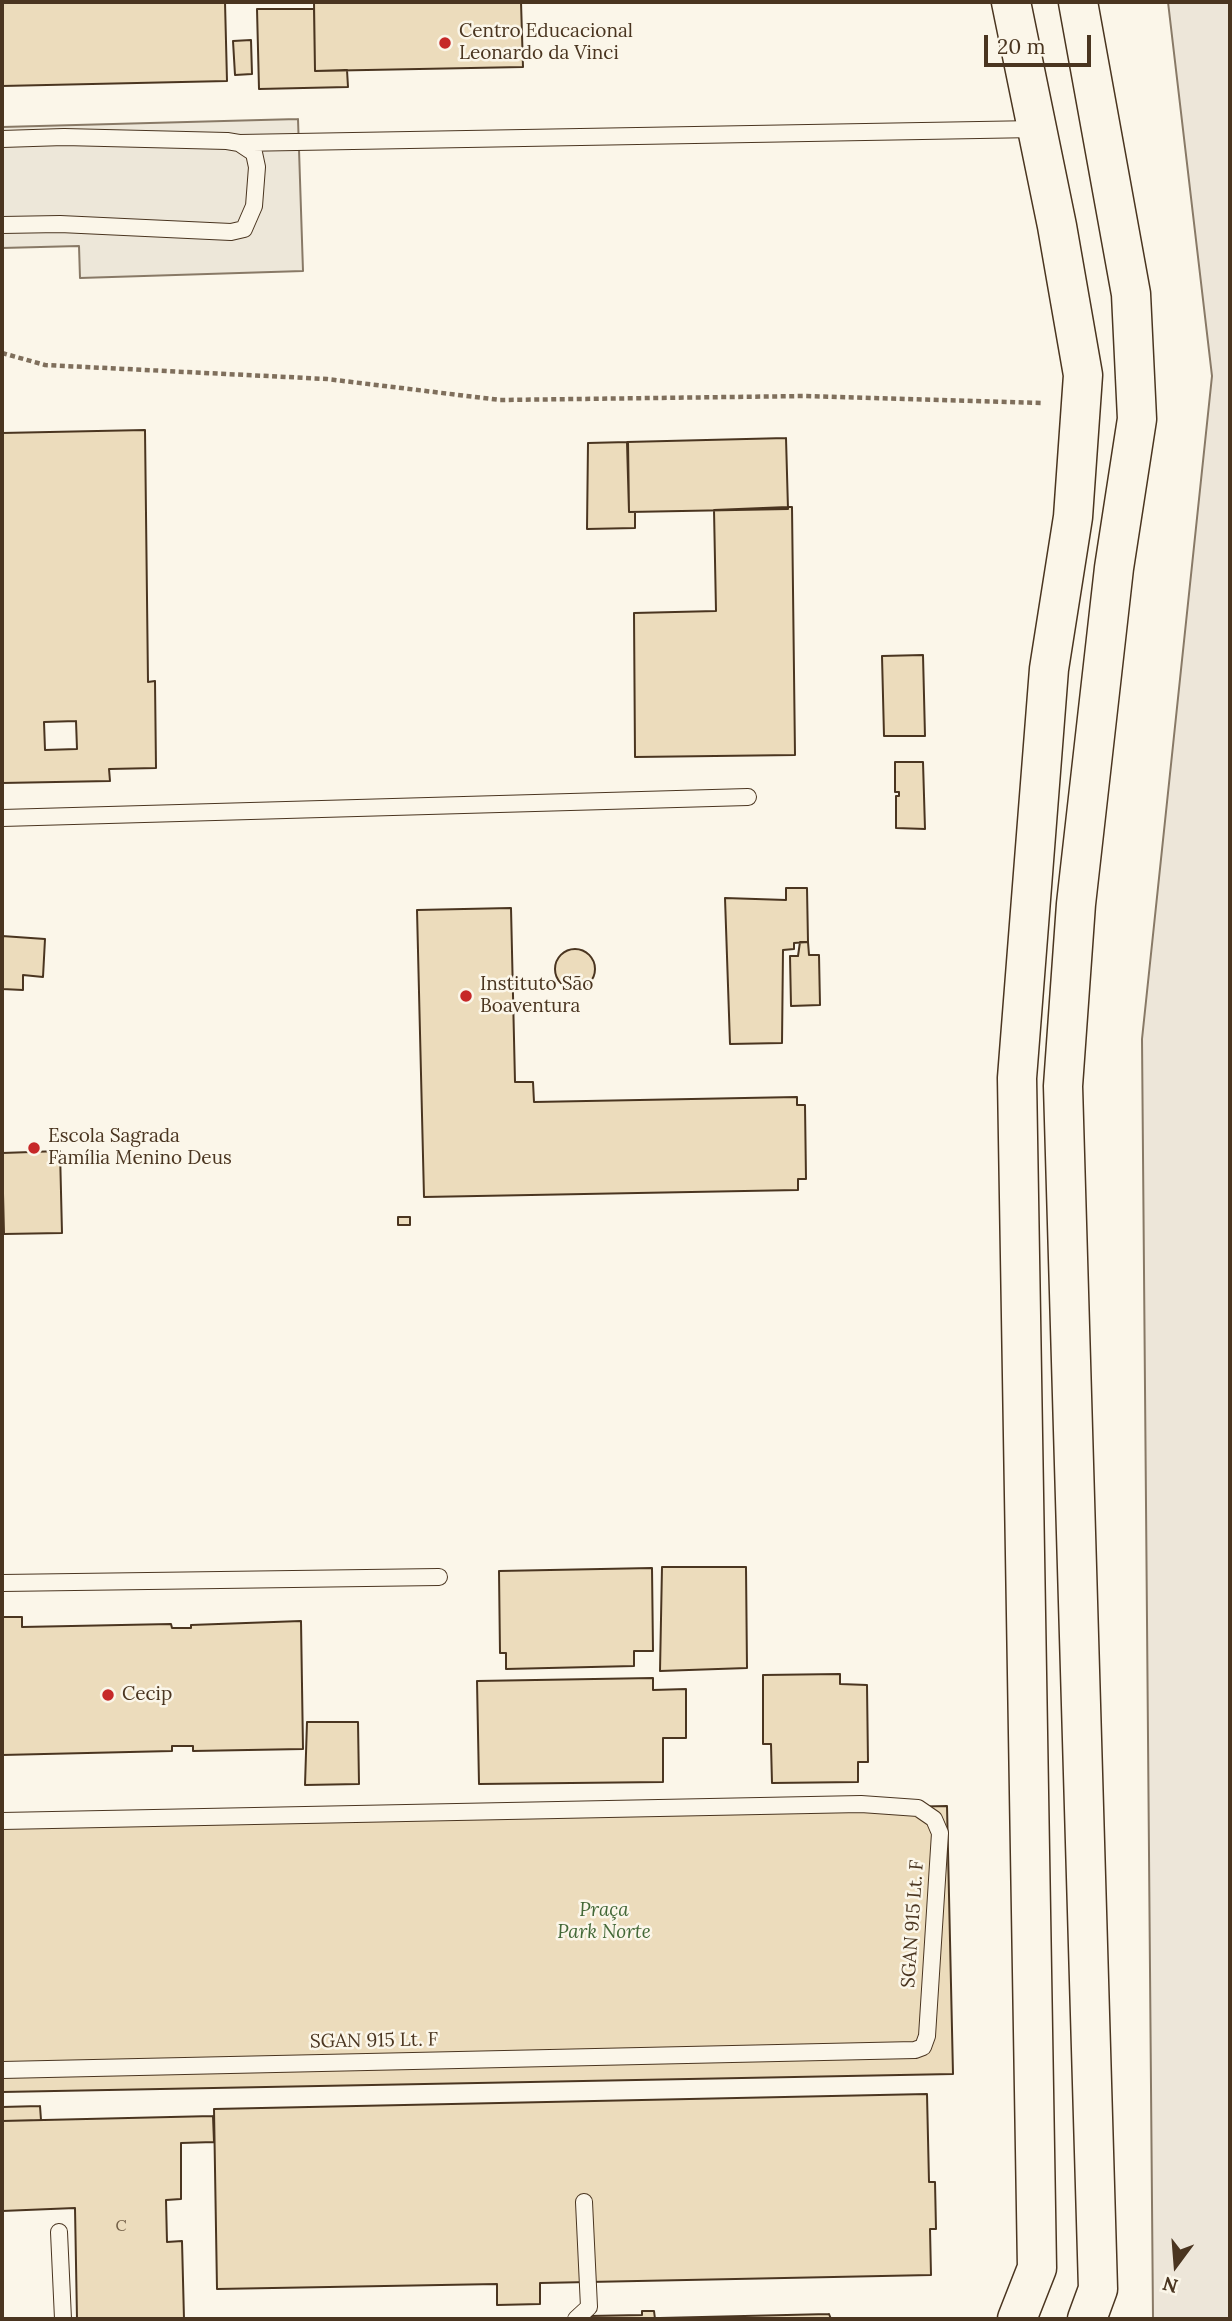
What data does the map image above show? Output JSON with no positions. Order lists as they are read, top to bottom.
{
  "streets": {
    "lane": ["SGAN 915 Lt. F"]
  },
  "parks": ["Praça Park Norte"],
  "places": [
    "Centro Educacional Leonardo da Vinci",
    "Instituto São Boaventura",
    "Escola Sagrada Família Menino Deus",
    "Cecip"
  ],
  "house_numbers": ["C"],
  "scale_bar": "20 m",
  "north": "bottom"
}
